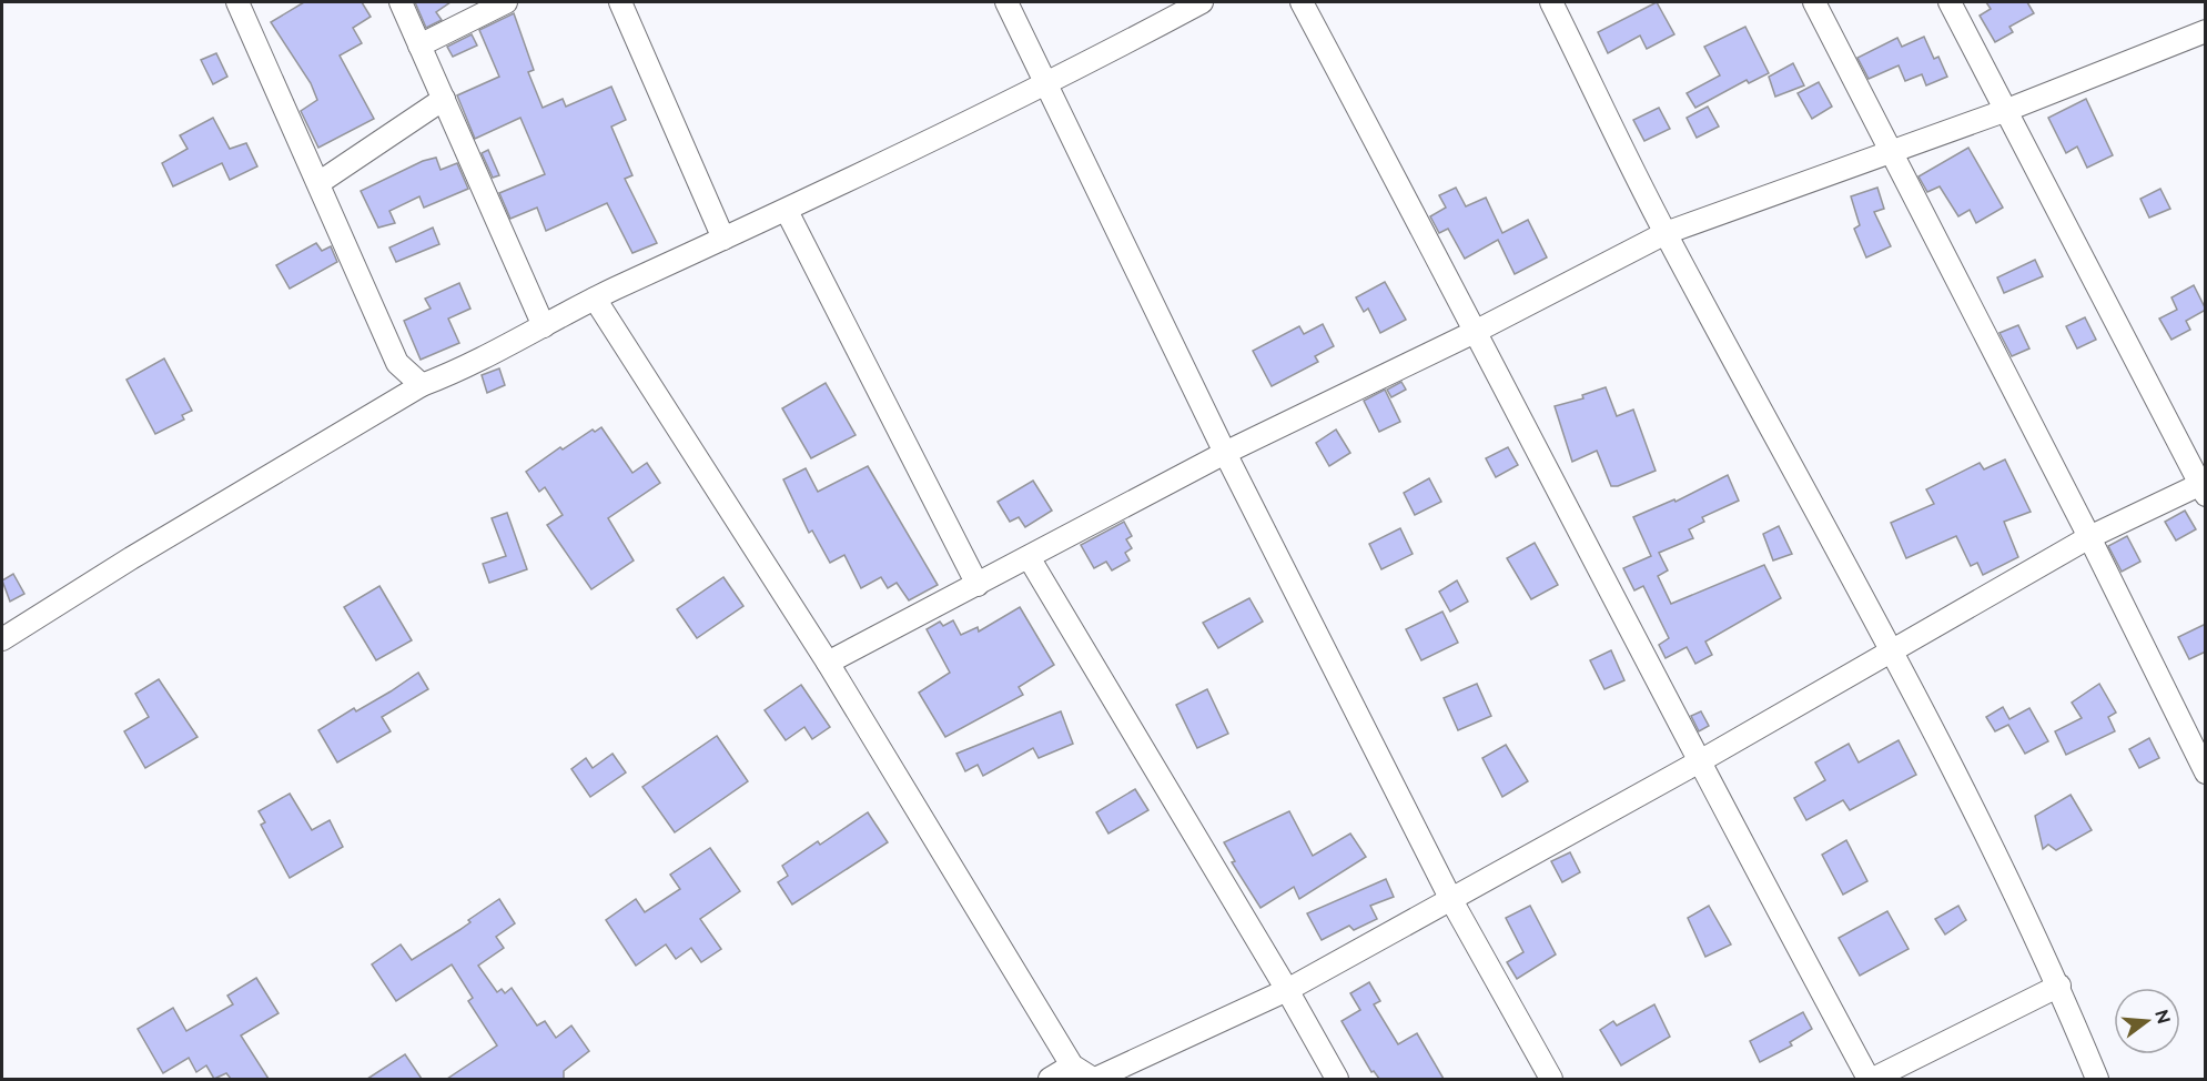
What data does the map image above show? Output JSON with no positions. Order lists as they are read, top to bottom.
{
  "north": "right"
}
